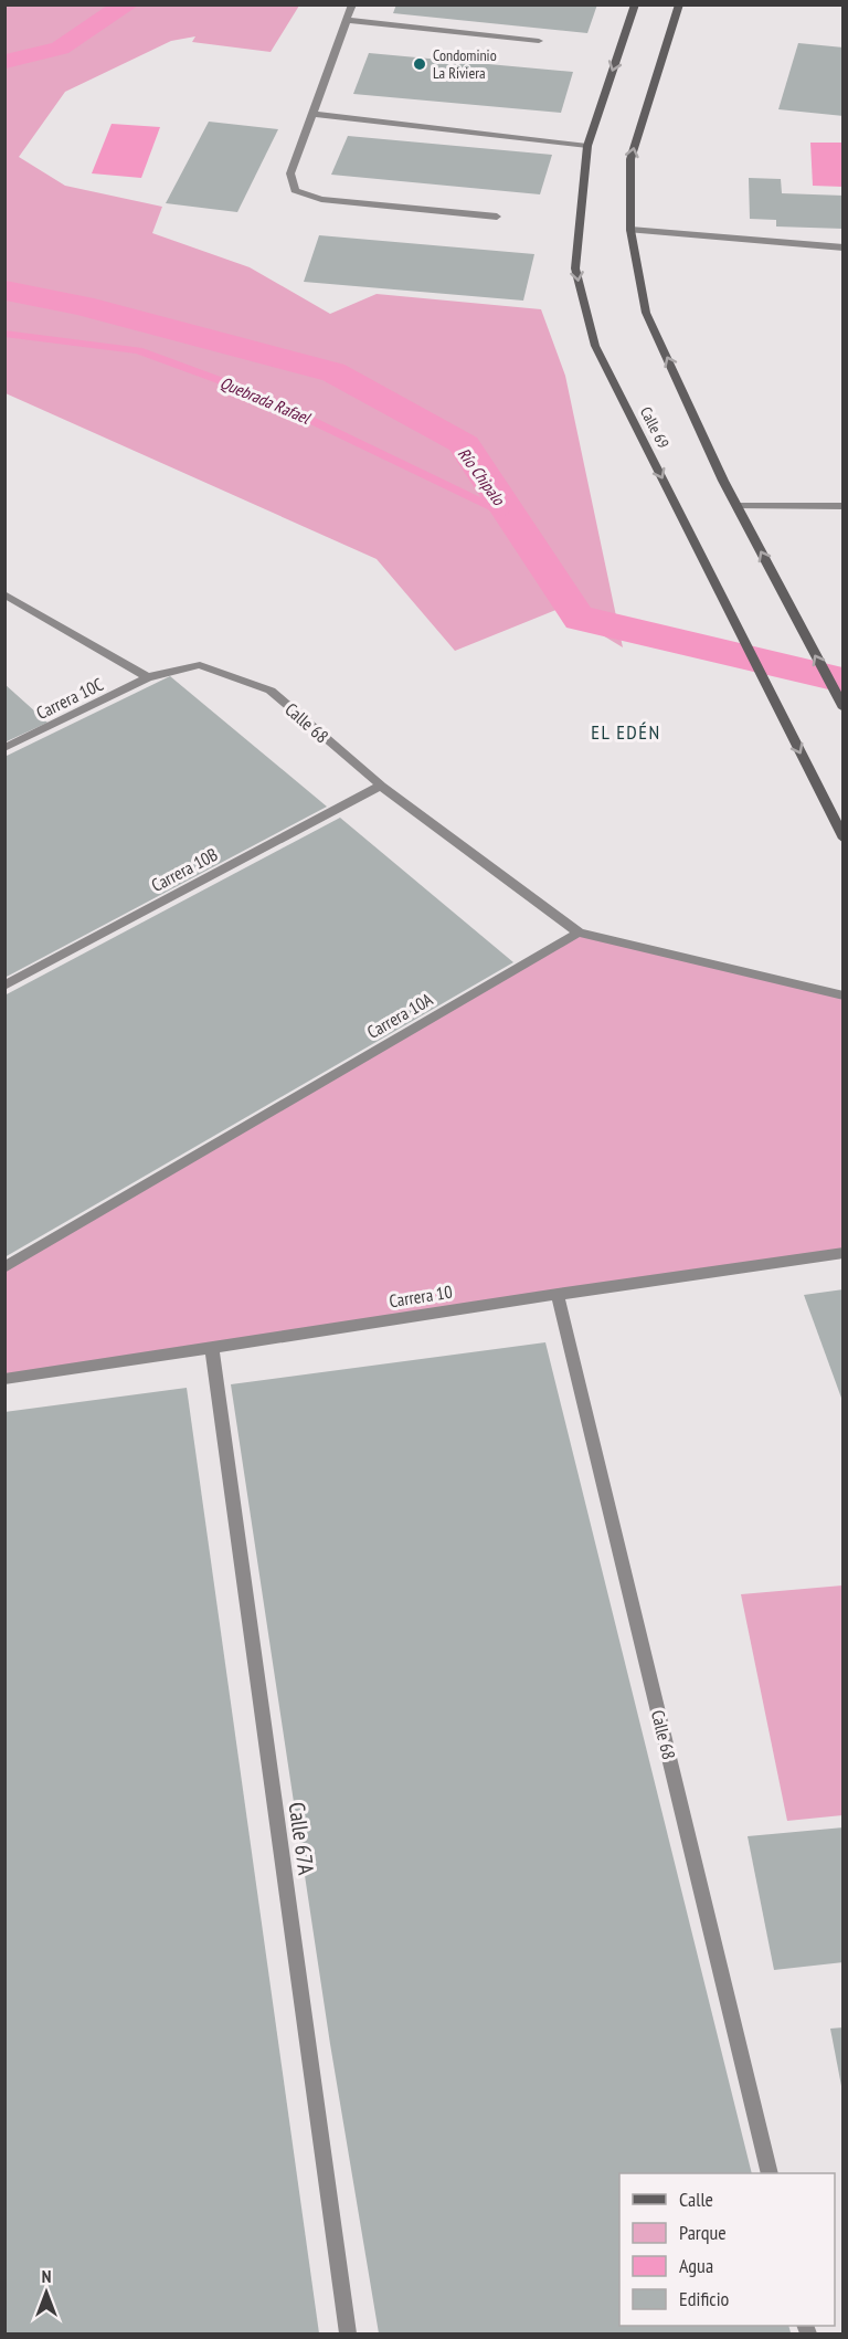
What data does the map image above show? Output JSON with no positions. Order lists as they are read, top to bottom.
{
  "streets": {
    "street": [
      "Calle 69",
      "Carrera 10C",
      "Calle 68",
      "Carrera 10B",
      "Carrera 10A",
      "Carrera 10",
      "Calle 67A"
    ]
  },
  "crossings": [
    ["Carrera 10C", "Calle 68"],
    ["Calle 68", "Carrera 10B"],
    ["Calle 68", "Carrera 10A"],
    ["Calle 68", "Carrera 10"],
    ["Carrera 10", "Calle 67A"]
  ],
  "districts": ["EL EDÉN"],
  "water": ["Quebrada Rafael", "Río Chipalo"],
  "places": ["Condominio La Riviera"],
  "legend": [
    "Calle",
    "Parque",
    "Agua",
    "Edificio"
  ],
  "north": "top"
}
